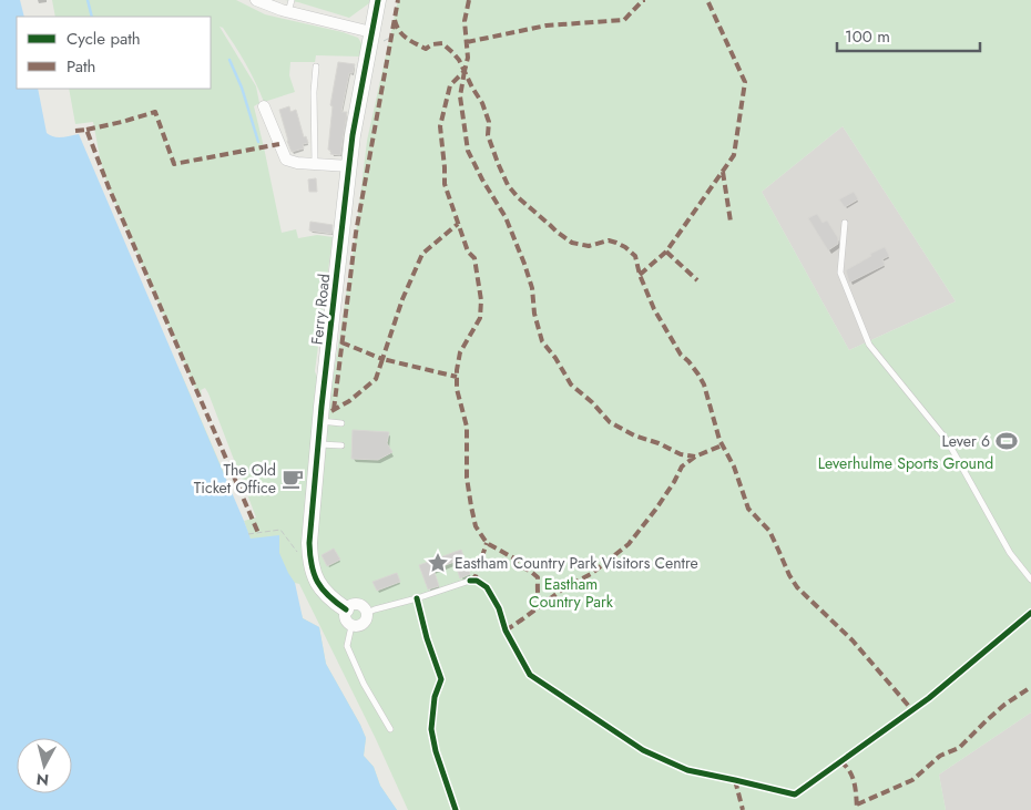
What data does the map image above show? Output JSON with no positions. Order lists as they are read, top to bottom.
{
  "streets": {
    "street": ["Ferry Road"]
  },
  "parks": ["Leverhulme Sports Ground", "Eastham Country Park"],
  "places": {
    "sports": ["Lever 6"],
    "cafe": ["The Old Ticket Office"],
    "place": ["Eastham Country Park Visitors Centre"]
  },
  "legend": ["Cycle path", "Path"],
  "scale_bar": "100 m",
  "north": "bottom"
}
